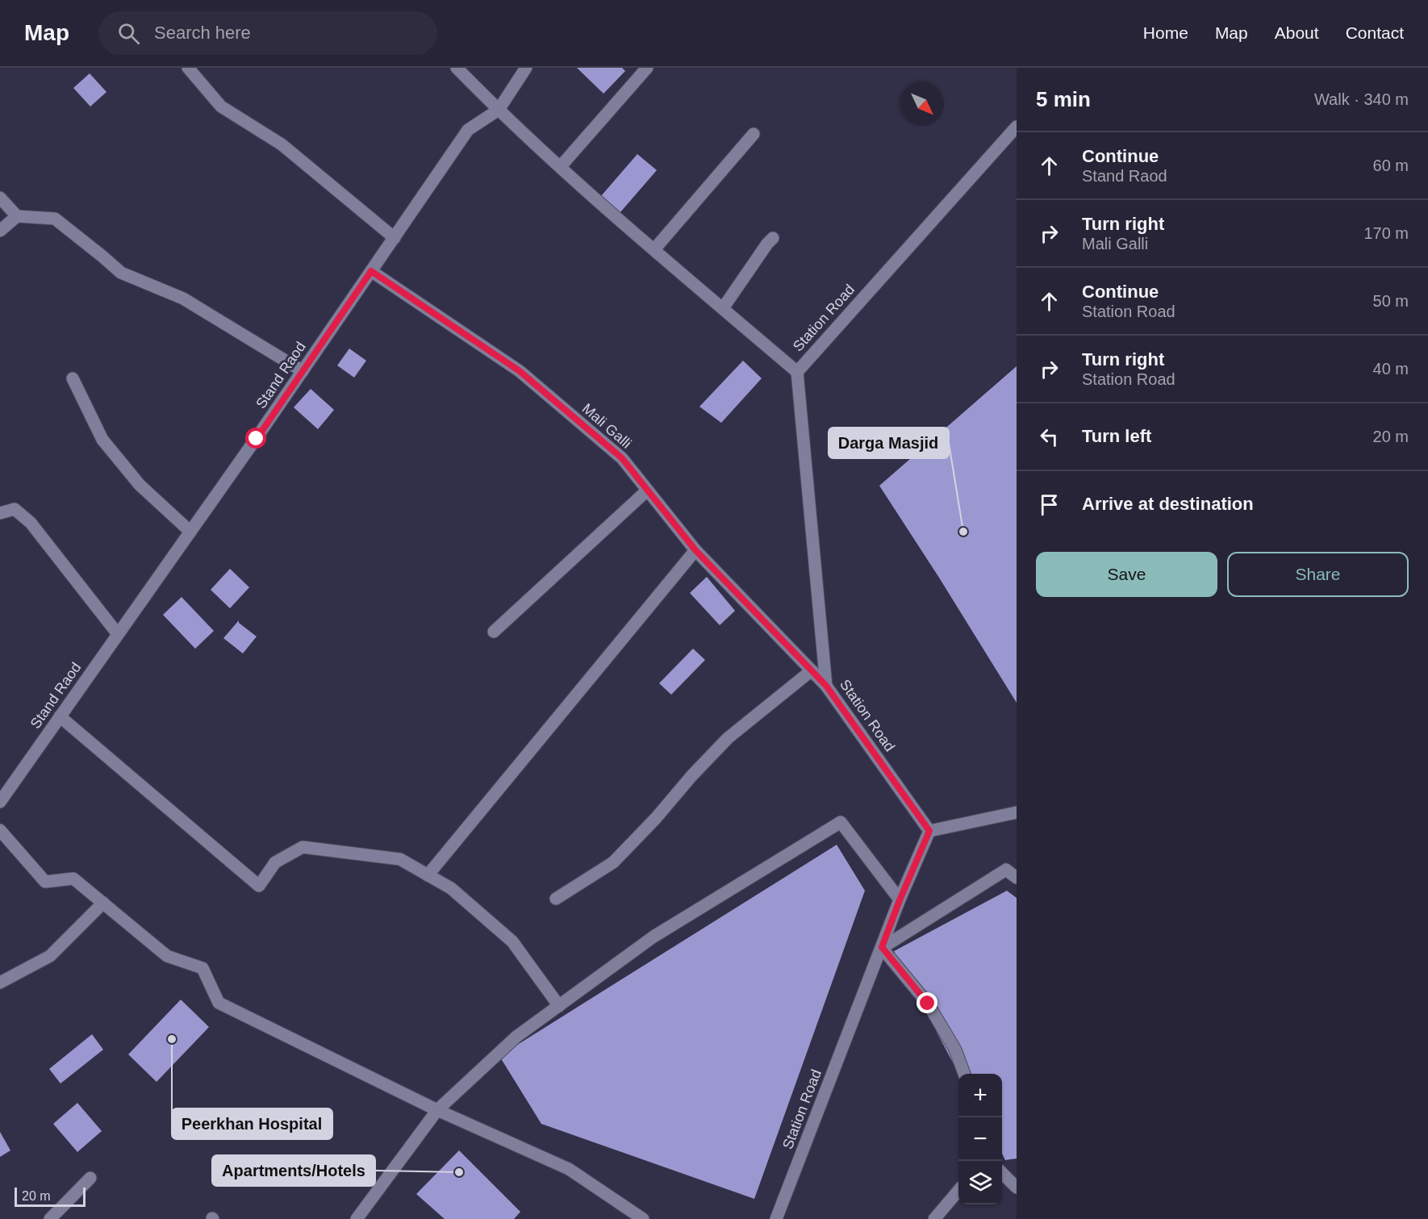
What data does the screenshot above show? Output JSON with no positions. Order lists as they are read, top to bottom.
{
  "streets": {
    "street": ["Station Road", "Stand Raod", "Mali Galli"]
  },
  "crossings": [
    ["Station Road", "Mali Galli"],
    ["Stand Raod", "Mali Galli"]
  ],
  "places": ["Darga Masjid", "Peerkhan Hospital", "Apartments/Hotels"],
  "scale_bar": "20 m",
  "north": "bottom right",
  "page": {
    "header": "Map",
    "search": "Search here",
    "nav": [
      "Home",
      "Map",
      "About",
      "Contact"
    ],
    "heading": ["5 min", "Walk · 340 m"],
    "list": [
      ["Continue", "Stand Raod", "60 m"],
      ["Turn right", "Mali Galli", "170 m"],
      ["Continue", "Station Road", "50 m"],
      ["Turn right", "Station Road", "40 m"],
      ["Turn left", "20 m"],
      "Arrive at destination"
    ],
    "buttons": ["Save", "Share"],
    "map_buttons": ["+", "−"],
    "scale": "20 m"
  }
}
